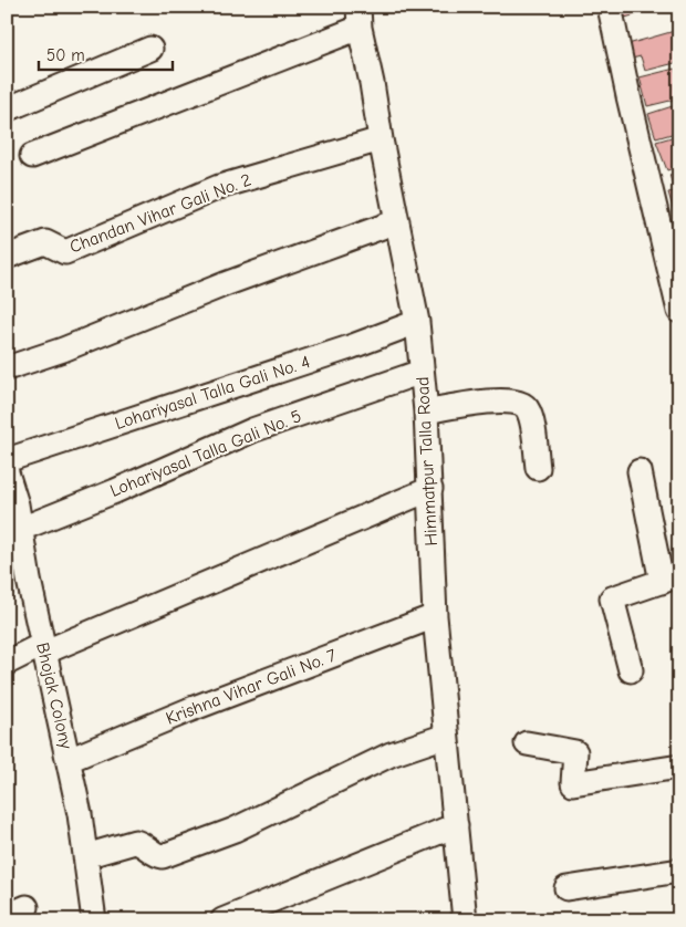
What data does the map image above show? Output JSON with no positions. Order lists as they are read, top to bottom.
{
  "streets": {
    "street": [
      "Chandan Vihar Gali No. 2",
      "Lohariyasal Talla Gali No. 4",
      "Lohariyasal Talla Gali No. 5",
      "Himmatpur Talla Road",
      "Krishna Vihar Gali No. 7",
      "Bhojak Colony"
    ]
  },
  "crossings": [
    ["Chandan Vihar Gali No. 2", "Himmatpur Talla Road"],
    ["Lohariyasal Talla Gali No. 4", "Himmatpur Talla Road"],
    ["Lohariyasal Talla Gali No. 5", "Himmatpur Talla Road"],
    ["Lohariyasal Talla Gali No. 5", "Bhojak Colony"],
    ["Himmatpur Talla Road", "Krishna Vihar Gali No. 7"],
    ["Krishna Vihar Gali No. 7", "Bhojak Colony"]
  ],
  "scale_bar": "50 m"
}
